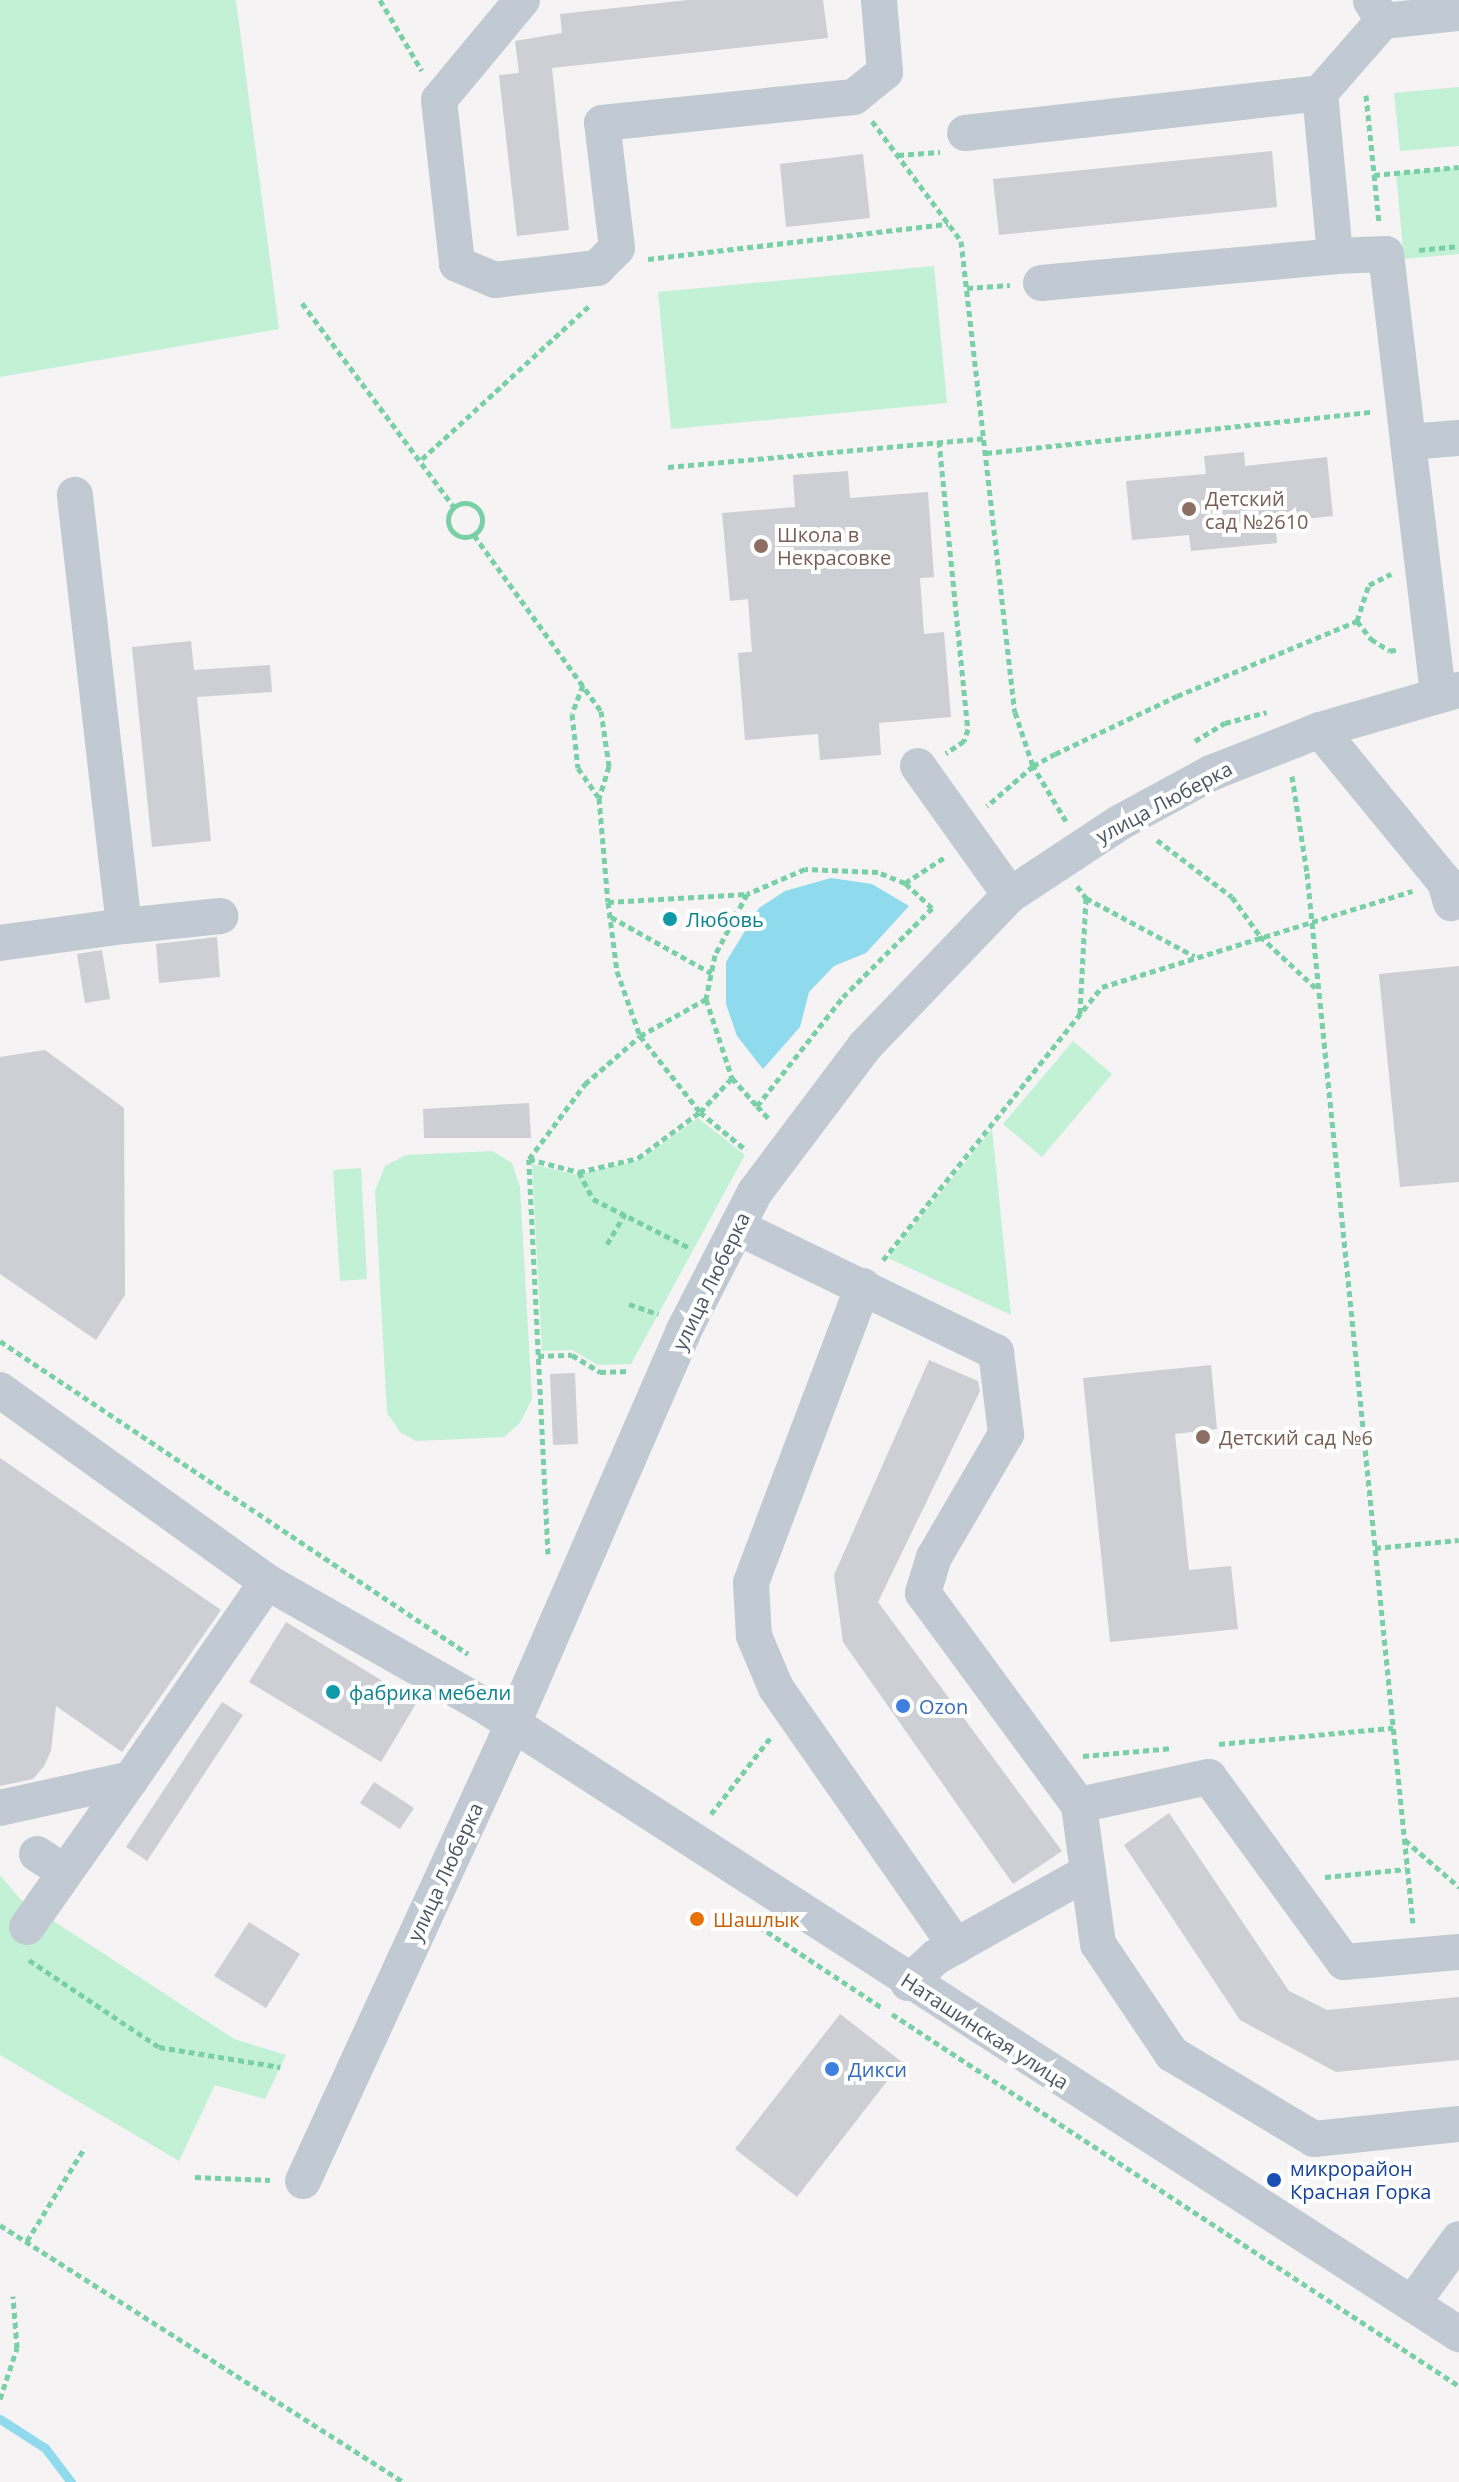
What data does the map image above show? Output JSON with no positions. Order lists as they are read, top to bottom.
{
  "streets": {
    "street": ["улица Люберка", "Наташинская улица"]
  },
  "crossings": [
    ["улица Люберка", "Наташинская улица"]
  ],
  "places": [
    "Детский сад №2610",
    "Школа в Некрасовке",
    "Любовь",
    "Детский сад №6",
    "фабрика мебели",
    "Ozon",
    "Шашлык",
    "Дикси",
    "микрорайон Красная Горка"
  ]
}
